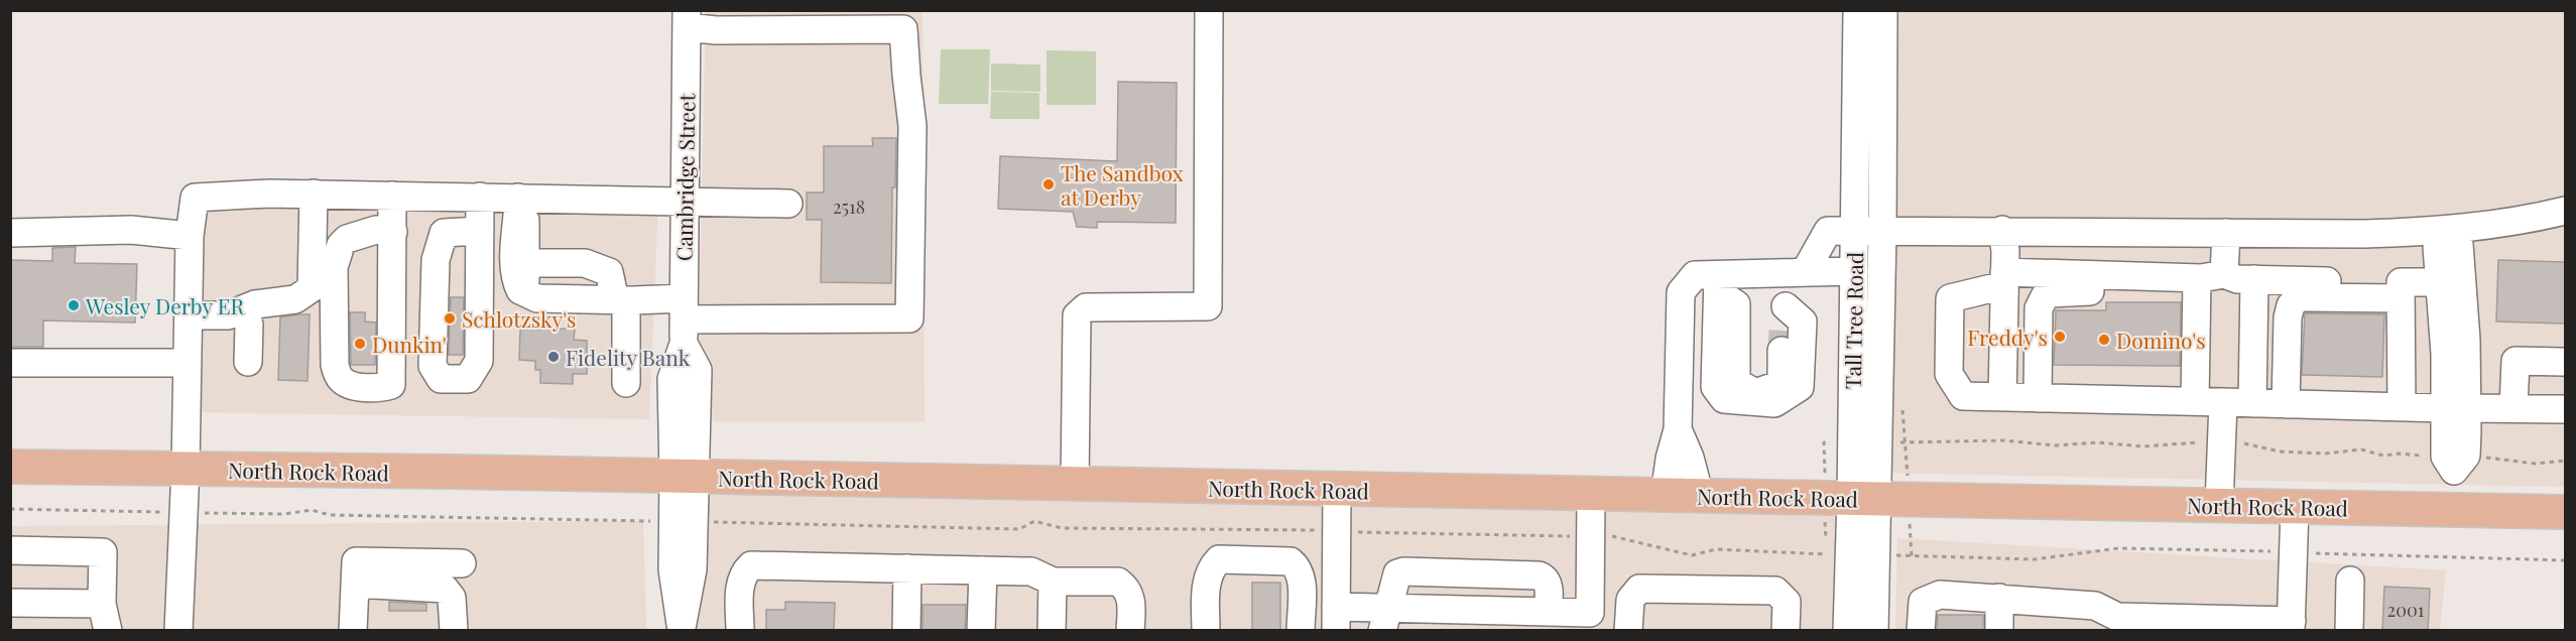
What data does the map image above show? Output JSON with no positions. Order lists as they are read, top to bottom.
{
  "streets": {
    "main road": ["North Rock Road"],
    "street": ["Cambridge Street", "Tall Tree Road"]
  },
  "crossings": [
    ["Cambridge Street", "North Rock Road"],
    ["Tall Tree Road", "North Rock Road"]
  ],
  "places": [
    "The Sandbox at Derby",
    "Wesley Derby ER",
    "Schlotzsky's",
    "Freddy's",
    "Domino's",
    "Dunkin'",
    "Fidelity Bank"
  ],
  "house_numbers": ["2518", "2001"]
}
